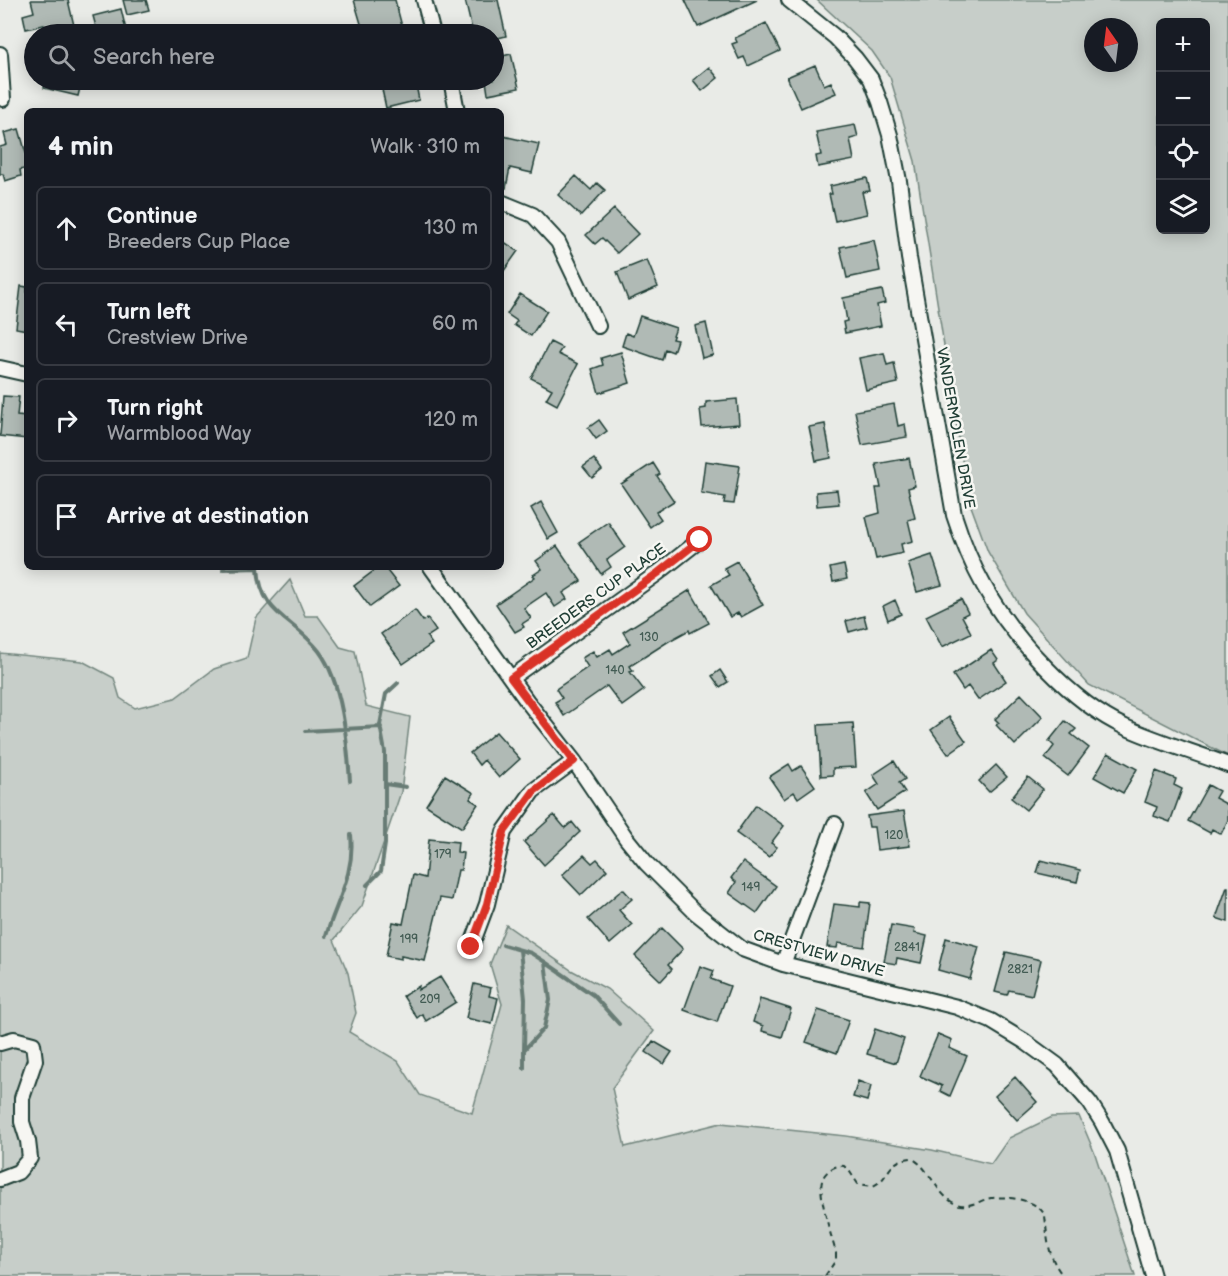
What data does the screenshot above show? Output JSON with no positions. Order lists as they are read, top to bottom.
{
  "streets": {
    "street": ["VANDERMOLEN DRIVE", "BREEDERS CUP PLACE", "CRESTVIEW DRIVE"]
  },
  "crossings": [
    ["BREEDERS CUP PLACE", "CRESTVIEW DRIVE"]
  ],
  "house_numbers": [
    "130",
    "140",
    "120",
    "179",
    "149",
    "199",
    "2841",
    "2821",
    "209"
  ],
  "north": "top",
  "page": {
    "map_buttons": ["+", "−"],
    "search": "Search here",
    "heading": ["4 min", "Walk · 310 m"],
    "list": [
      ["Continue", "Breeders Cup Place", "130 m"],
      ["Turn left", "Crestview Drive", "60 m"],
      ["Turn right", "Warmblood Way", "120 m"],
      "Arrive at destination"
    ]
  }
}
